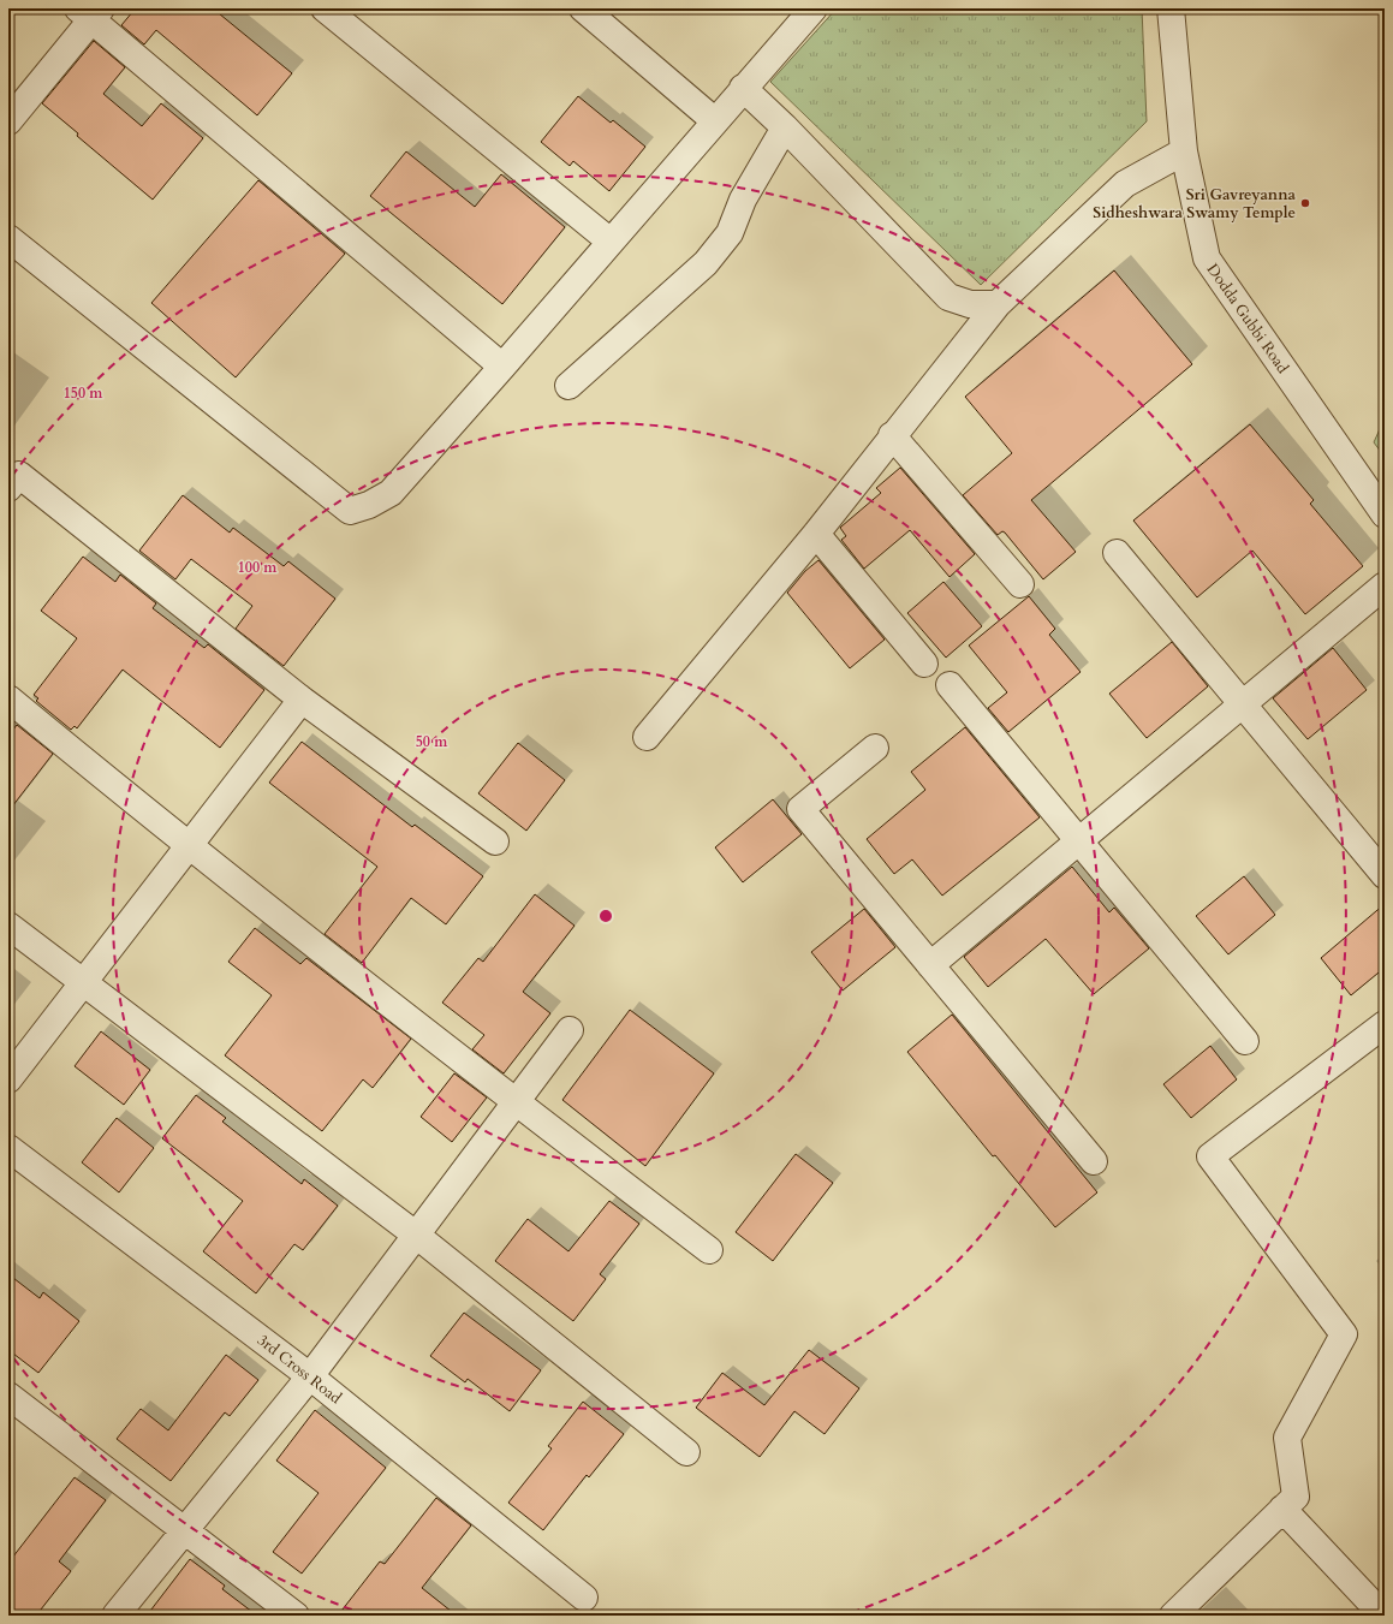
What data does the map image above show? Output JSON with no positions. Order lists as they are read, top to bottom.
{
  "streets": {
    "street": ["Dodda Gubbi Road", "3rd Cross Road"]
  },
  "places": ["Sri Gavreyanna Sidheshwara Swamy Temple"],
  "rings": ["150 m", "100 m", "50 m"]
}
